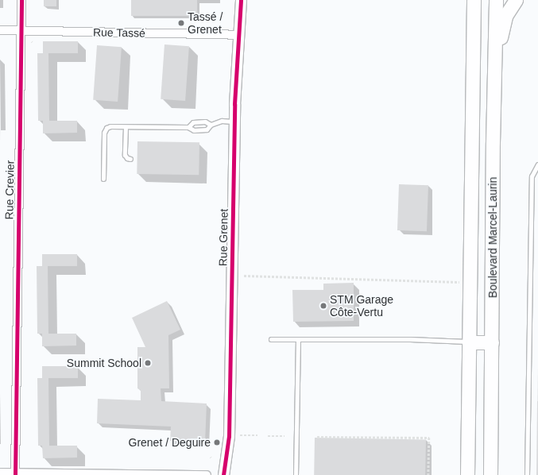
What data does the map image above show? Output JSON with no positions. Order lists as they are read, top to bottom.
{
  "streets": {
    "main road": ["Boulevard Marcel-Laurin"],
    "street": ["Rue Tassé", "Rue Crevier", "Rue Grenet"]
  },
  "crossings": [
    ["Rue Tassé", "Rue Crevier"],
    ["Rue Tassé", "Rue Grenet"]
  ],
  "places": [
    "Tassé / Grenet",
    "STM Garage Côte-Vertu",
    "Summit School",
    "Grenet / Deguire"
  ]
}
